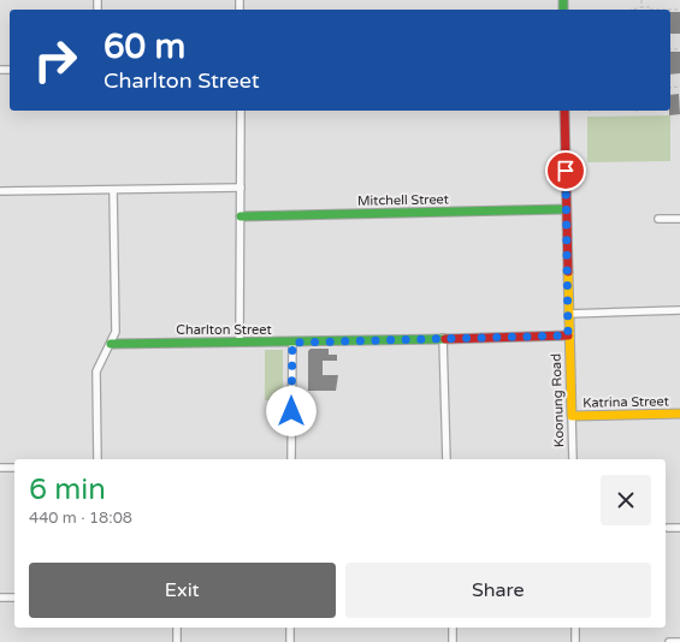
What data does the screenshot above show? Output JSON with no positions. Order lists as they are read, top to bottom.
{
  "streets": {
    "street": [
      "Mitchell Street",
      "Charlton Street",
      "Koonung Road",
      "Katrina Street"
    ]
  },
  "crossings": [
    ["Mitchell Street", "Koonung Road"],
    ["Charlton Street", "Koonung Road"],
    ["Koonung Road", "Katrina Street"]
  ],
  "page": {
    "turn": ["60 m", "Charlton Street"],
    "heading": ["6 min", "440 m · 18:08"],
    "buttons": ["Exit", "Share"]
  }
}
